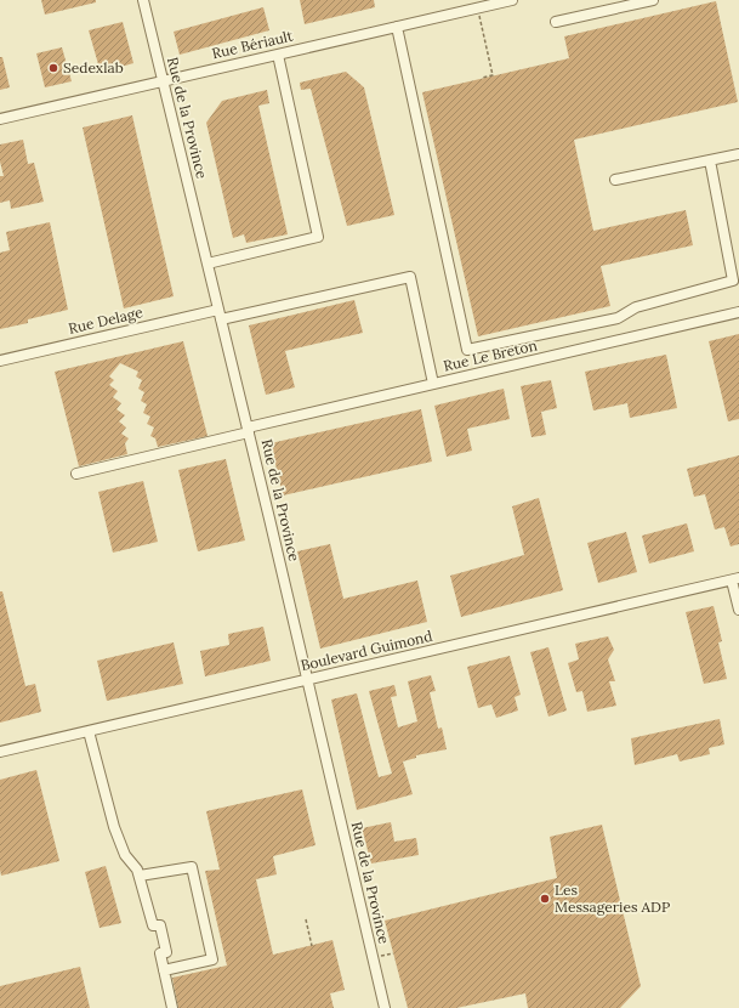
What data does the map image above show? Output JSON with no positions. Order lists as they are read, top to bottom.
{
  "streets": {
    "street": [
      "Rue Bériault",
      "Rue de la Province",
      "Rue Delage",
      "Rue Le Breton",
      "Boulevard Guimond"
    ]
  },
  "crossings": [
    ["Rue Bériault", "Rue de la Province"],
    ["Rue de la Province", "Rue Delage"],
    ["Rue de la Province", "Rue Le Breton"],
    ["Rue de la Province", "Boulevard Guimond"],
    ["Rue Delage", "Rue Le Breton"]
  ],
  "places": ["Sedexlab", "Les Messageries ADP"]
}
